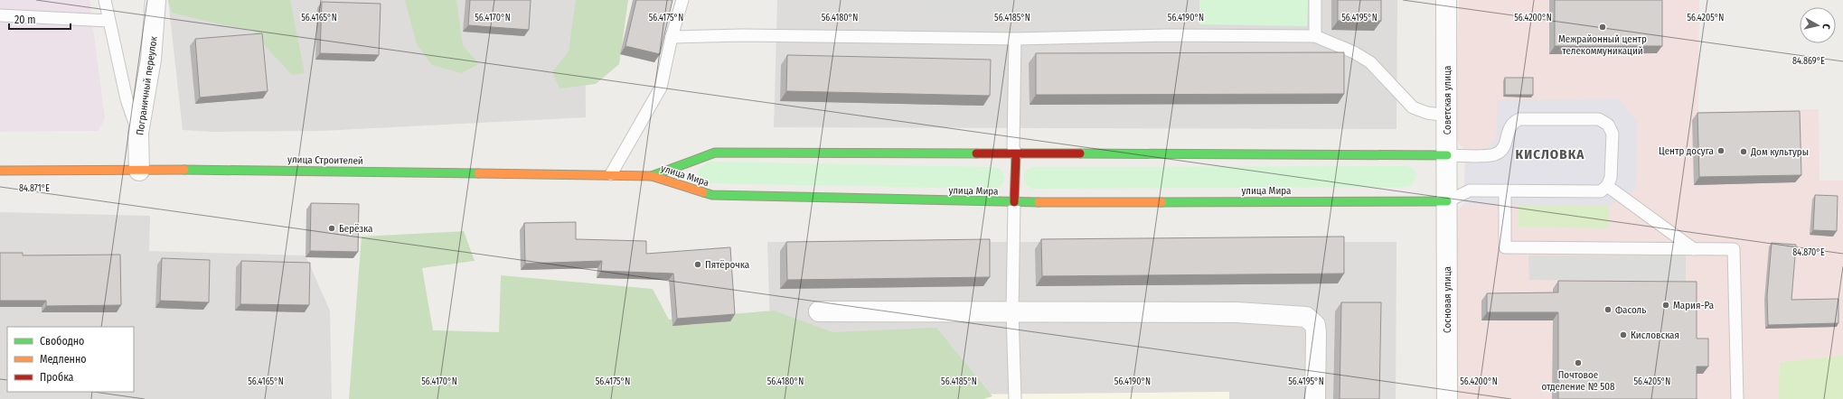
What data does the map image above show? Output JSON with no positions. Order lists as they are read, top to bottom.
{
  "streets": {
    "street": [
      "Пограничный переулок",
      "Советская улица",
      "улица Строителей",
      "улица Мира",
      "Сосновая улица"
    ]
  },
  "crossings": [
    ["Пограничный переулок", "улица Строителей"],
    ["Советская улица", "улица Мира"],
    ["Советская улица", "Сосновая улица"],
    ["улица Строителей", "улица Мира"],
    ["улица Мира", "Сосновая улица"]
  ],
  "districts": ["КИСЛОВКА"],
  "places": [
    "Межрайонный центр телекоммуникаций",
    "Центр досуга",
    "Дом культуры",
    "Берёзка",
    "Пятёрочка",
    "Мария-Ра",
    "Фасоль",
    "Кисловская",
    "Почтовое отделение № 508"
  ],
  "legend": ["Свободно", "Медленно", "Пробка"],
  "scale_bar": "20 m",
  "north": "right",
  "coordinates": [
    "56.4165°N",
    "56.4170°N",
    "56.4175°N",
    "56.4180°N",
    "56.4185°N",
    "56.4190°N",
    "56.4195°N",
    "56.4200°N",
    "56.4205°N",
    "84.869°E",
    "84.871°E",
    "84.870°E"
  ]
}
